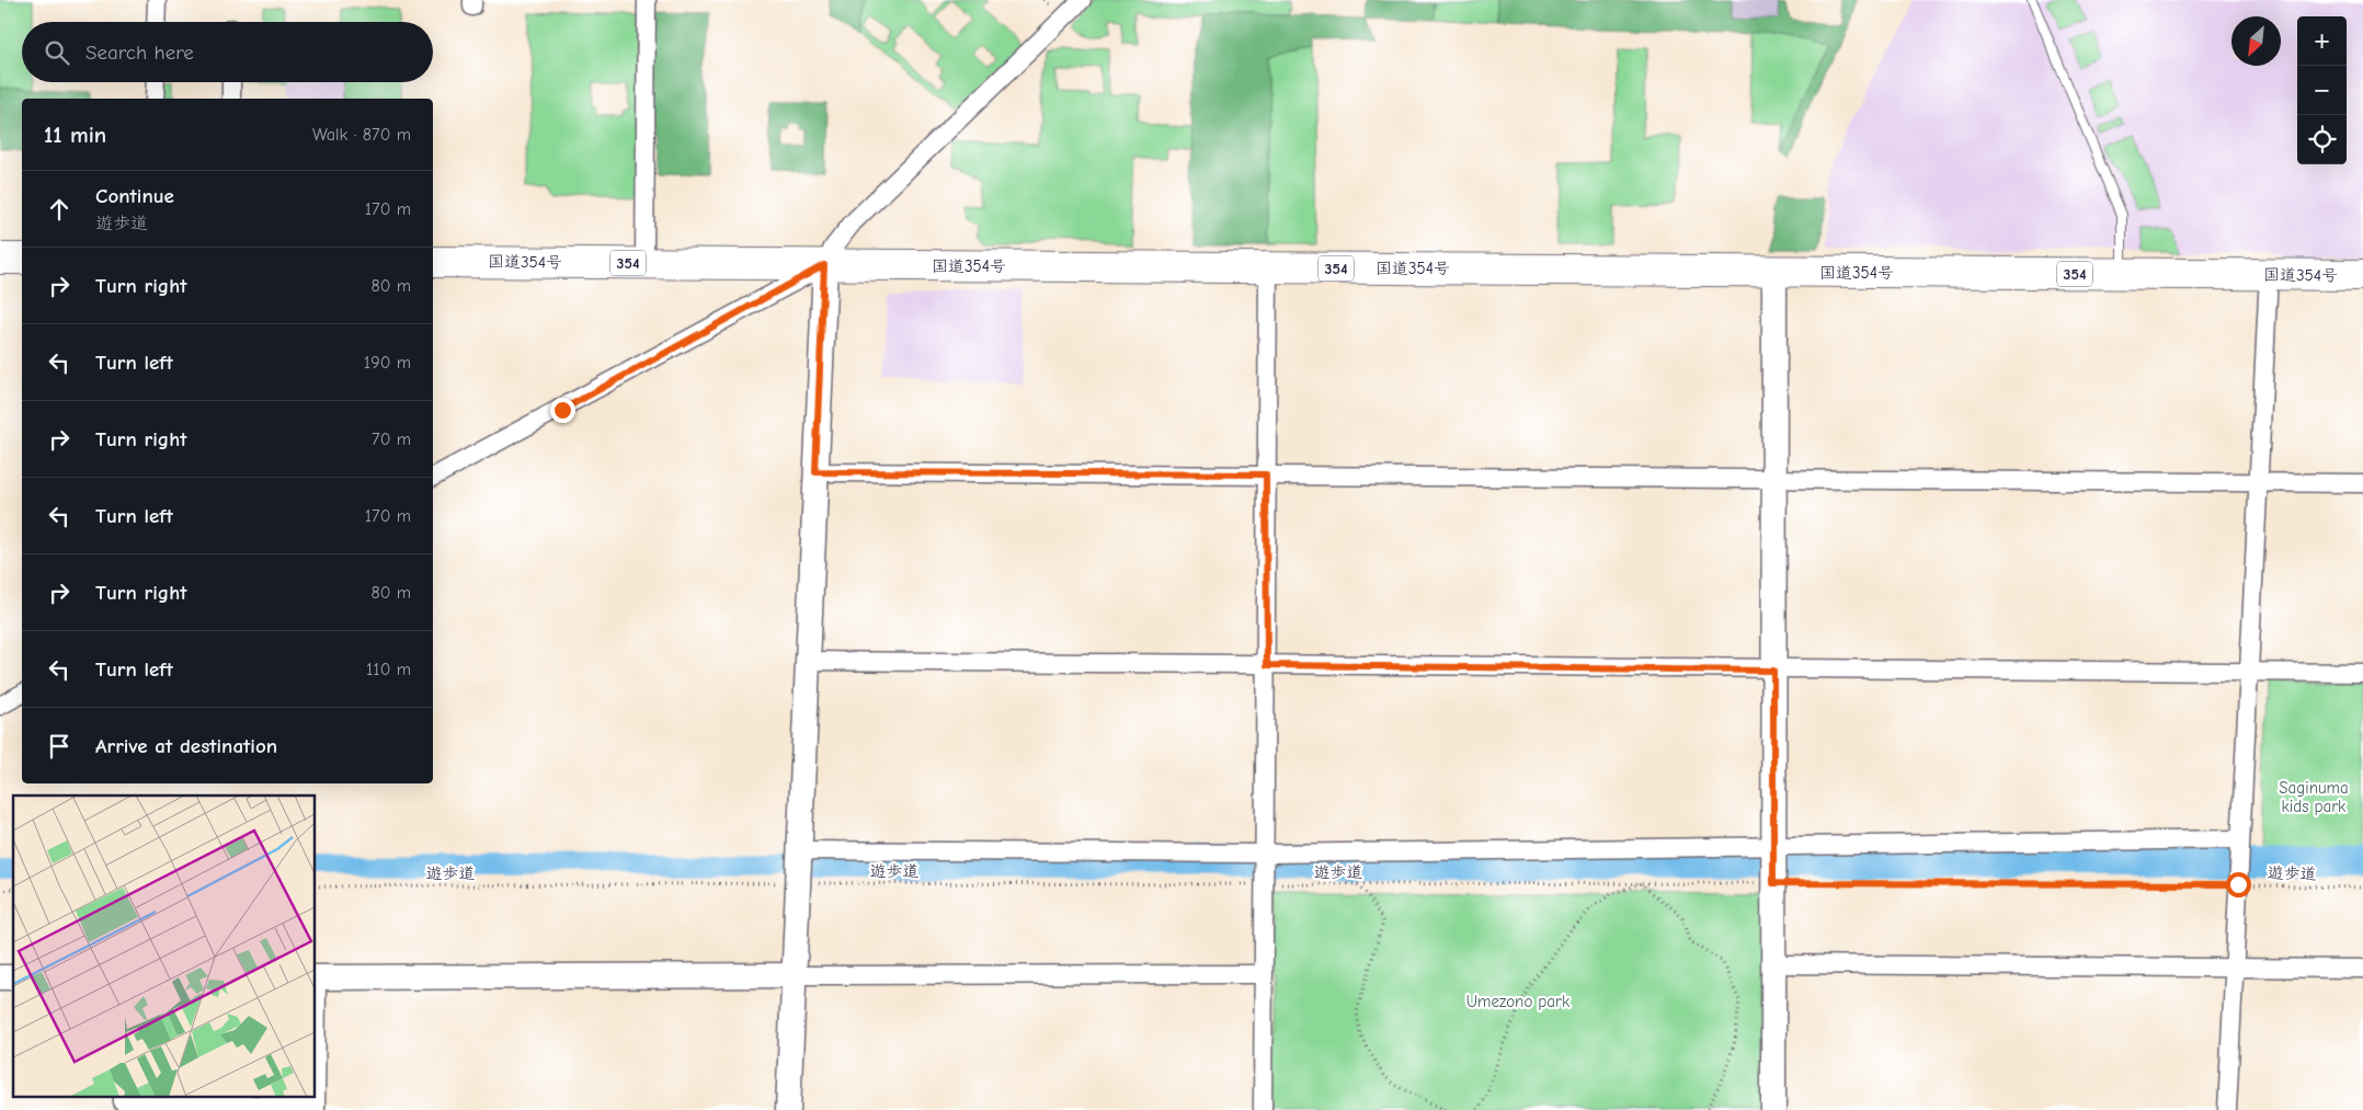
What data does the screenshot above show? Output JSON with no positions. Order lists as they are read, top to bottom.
{
  "streets": {
    "highway": ["国道354号", "354"],
    "path": ["遊歩道"]
  },
  "parks": ["Saginuma kids park", "Umezono park"],
  "north": "bottom left",
  "page": {
    "map_buttons": ["+", "−"],
    "search": "Search here",
    "heading": ["11 min", "Walk · 870 m"],
    "list": [
      ["Continue", "遊歩道", "170 m"],
      ["Turn right", "80 m"],
      ["Turn left", "190 m"],
      ["Turn right", "70 m"],
      ["Turn left", "170 m"],
      ["Turn right", "80 m"],
      ["Turn left", "110 m"],
      "Arrive at destination"
    ]
  }
}
